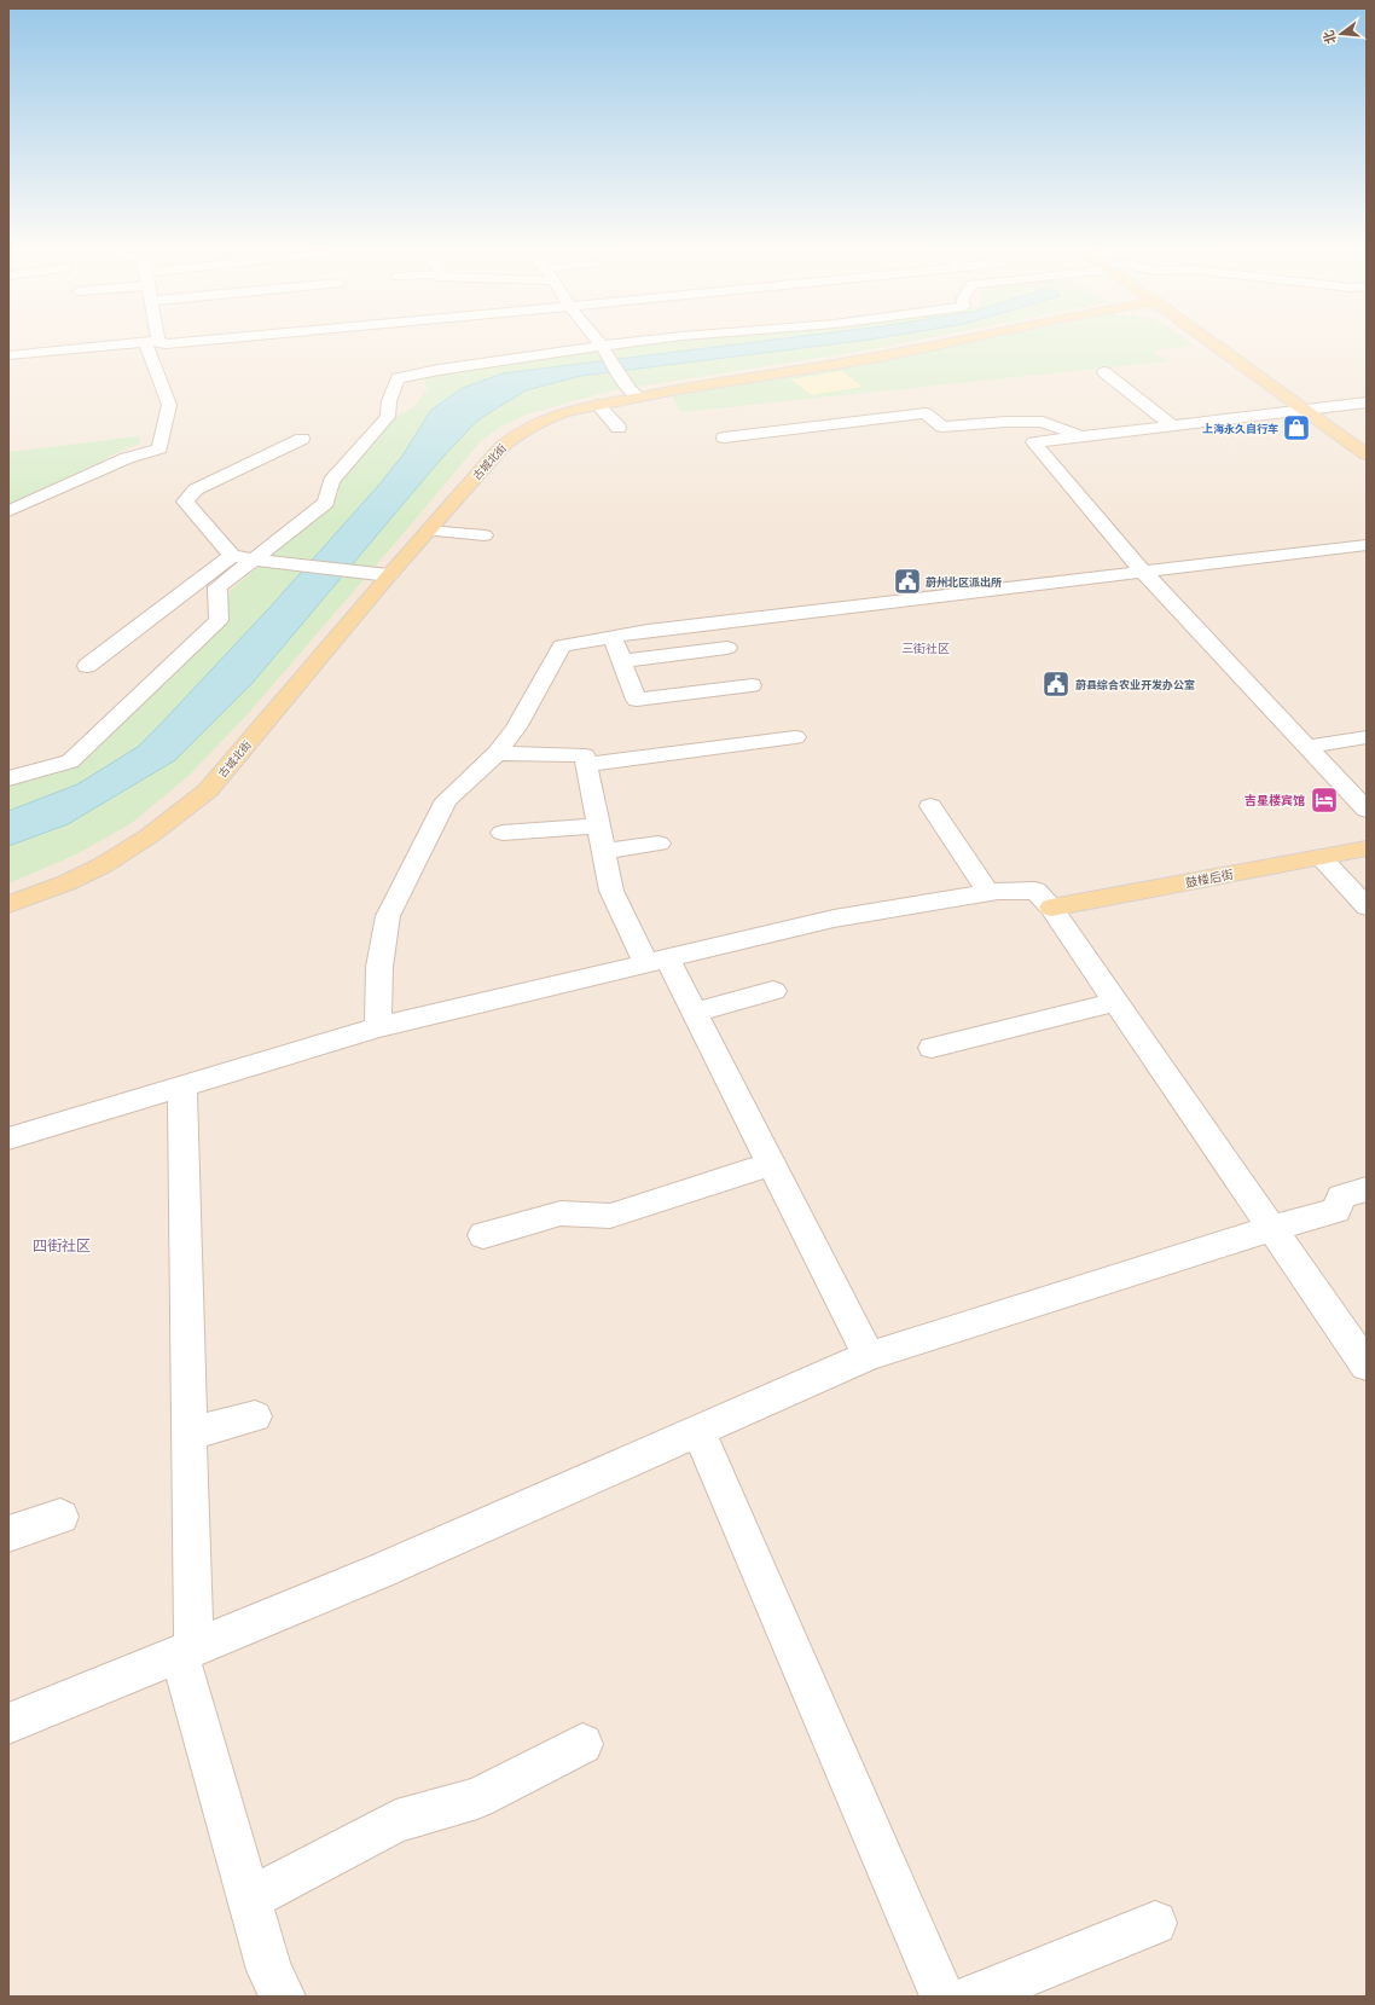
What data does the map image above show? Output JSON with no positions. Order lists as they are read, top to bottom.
{
  "streets": {
    "main road": ["古城北街", "鼓楼后街"]
  },
  "districts": ["三街社区", "四街社区"],
  "places": {
    "shop": ["上海永久自行车"],
    "public building": ["蔚州北区派出所", "蔚县综合农业开发办公室"],
    "hotel": ["吉星楼宾馆"]
  },
  "north": "left"
}
